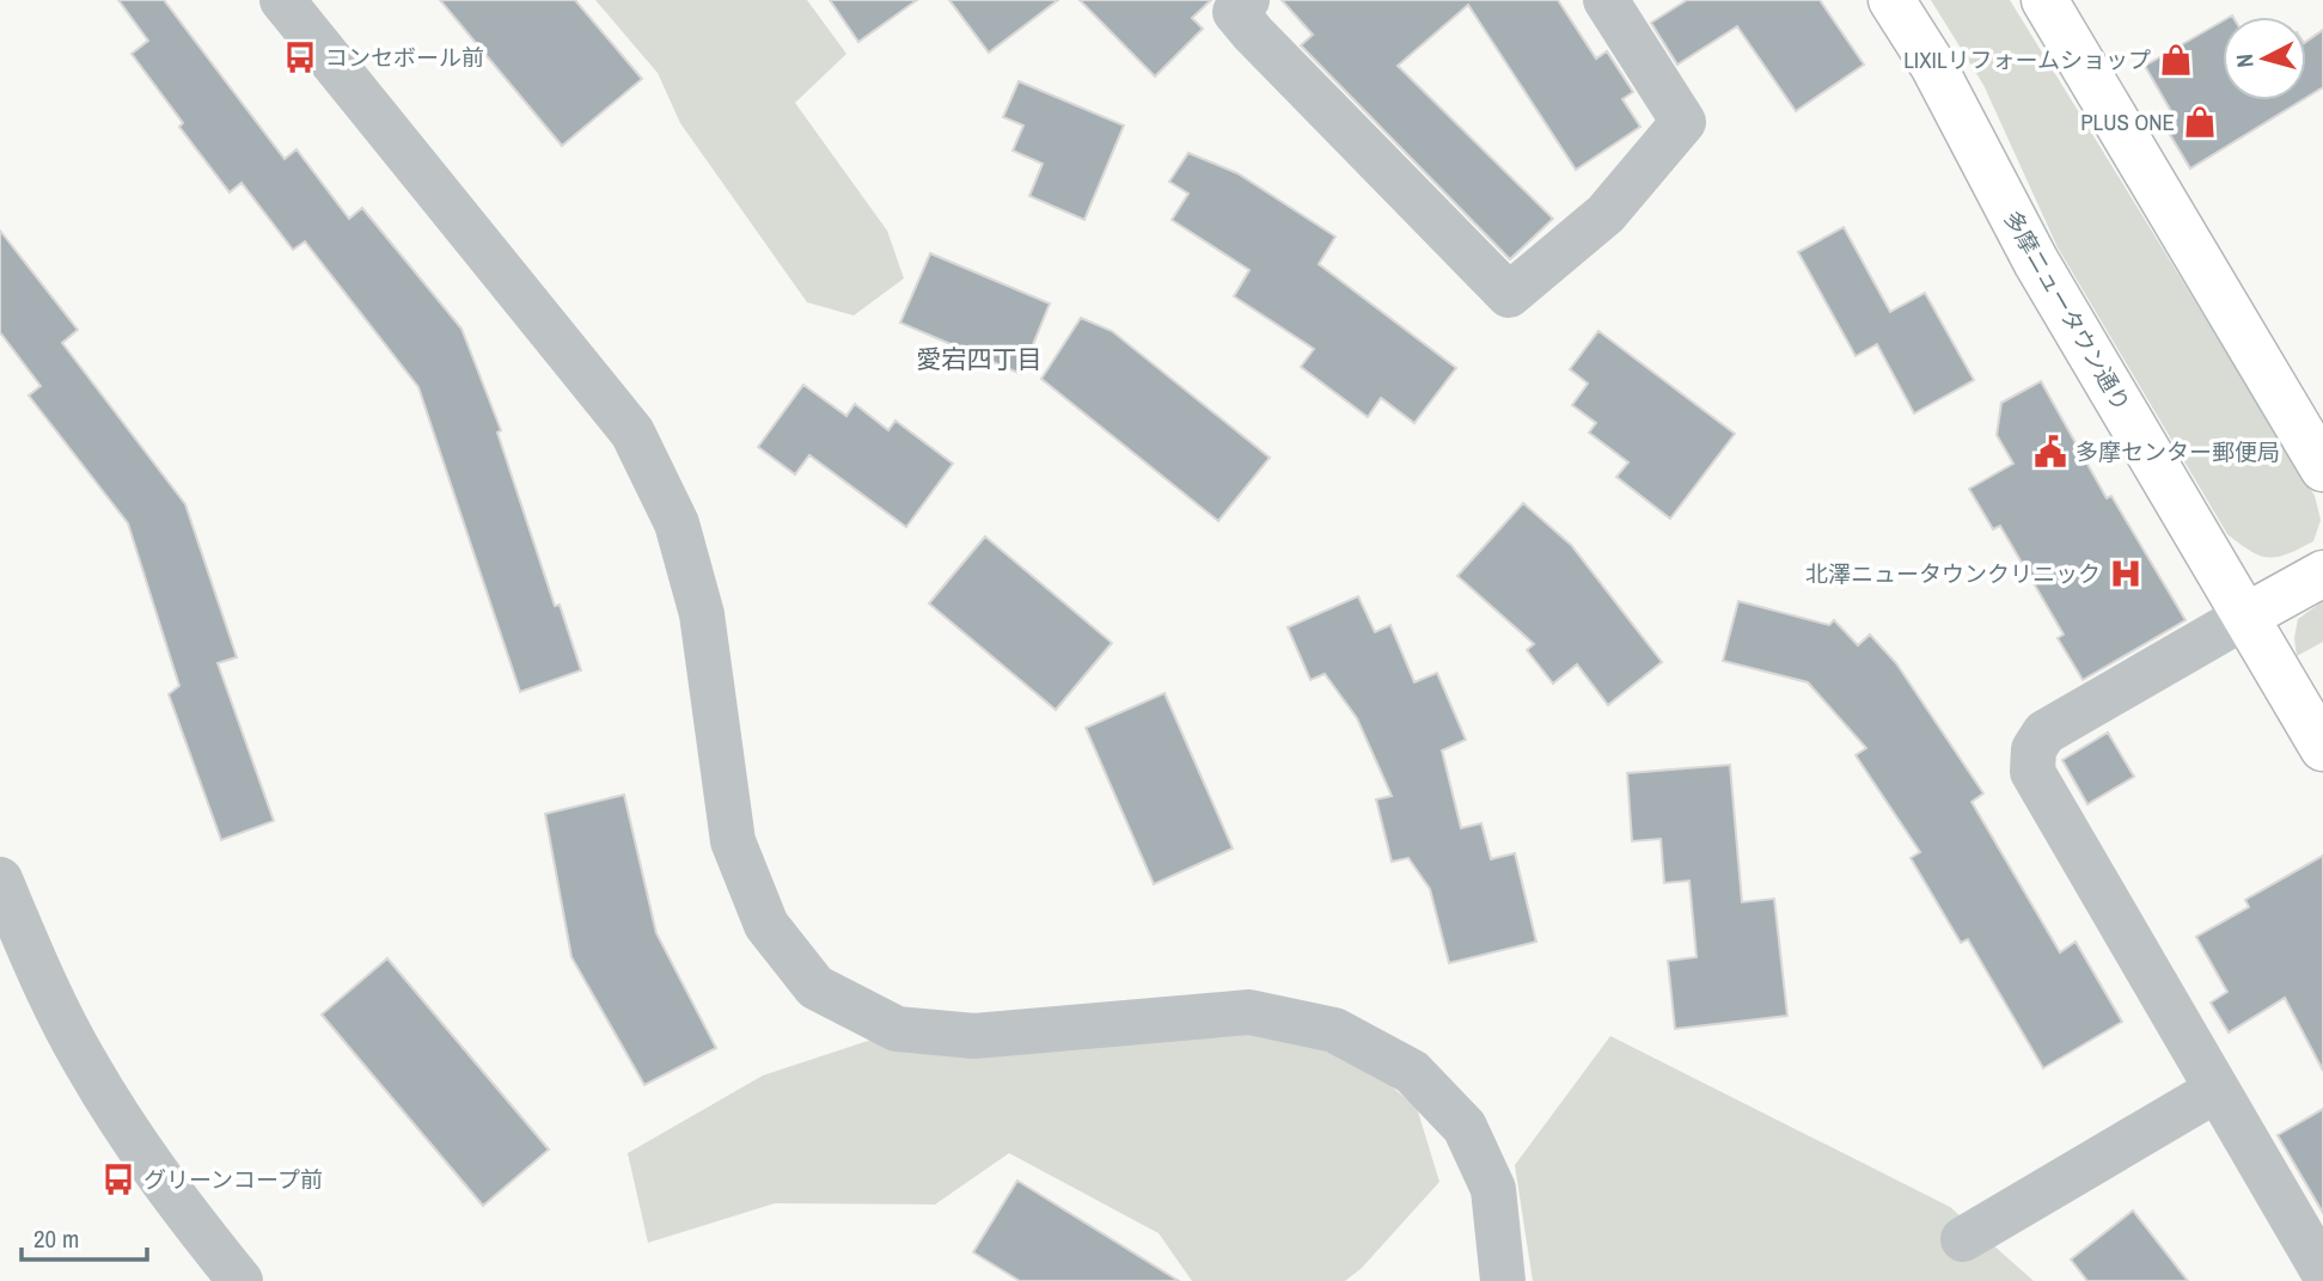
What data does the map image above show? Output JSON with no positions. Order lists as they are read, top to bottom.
{
  "streets": {
    "main road": ["多摩ニュータウン通り"]
  },
  "districts": ["愛宕四丁目"],
  "places": {
    "bus stop": ["コンセボール前", "グリーンコープ前"],
    "shop": ["LIXILリフォームショップ", "PLUS ONE"],
    "public building": ["多摩センター郵便局"],
    "hospital": ["北澤ニュータウンクリニック"]
  },
  "scale_bar": "20 m",
  "north": "left"
}
